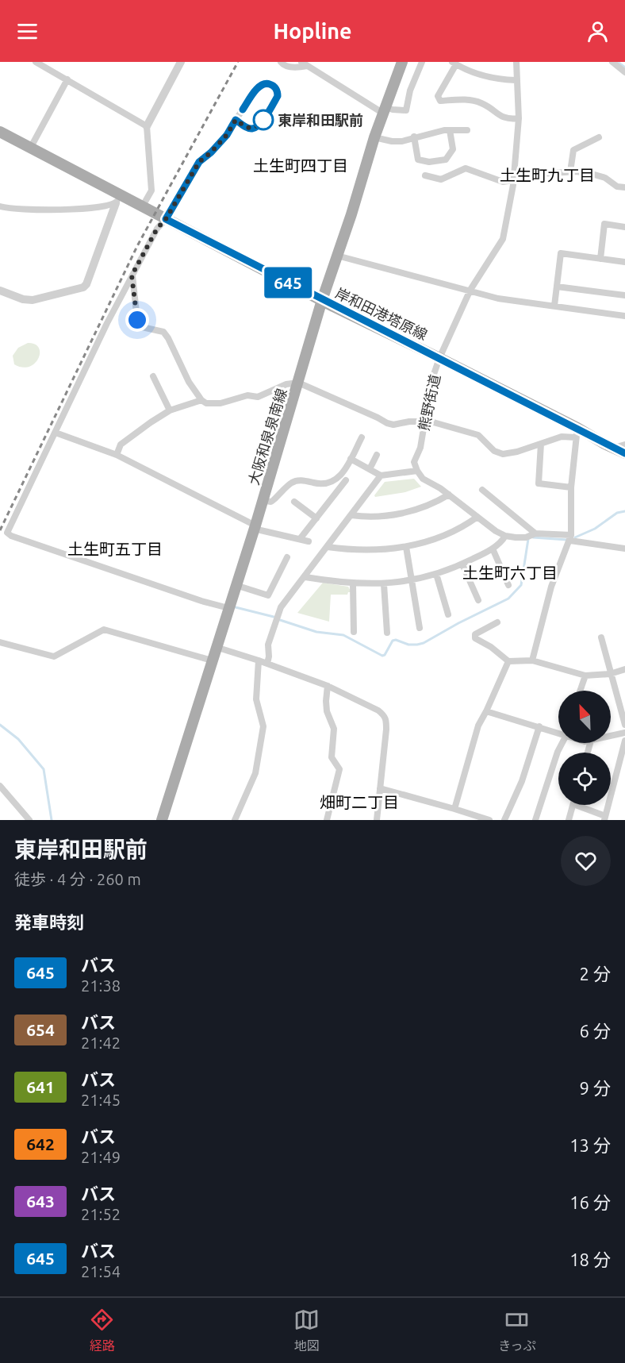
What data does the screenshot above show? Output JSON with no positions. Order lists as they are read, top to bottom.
{
  "streets": {
    "main road": ["岸和田港塔原線", "大阪和泉泉南線"],
    "street": ["熊野街道"]
  },
  "crossings": [
    ["岸和田港塔原線", "熊野街道"],
    ["岸和田港塔原線", "大阪和泉泉南線"]
  ],
  "districts": [
    "土生町四丁目",
    "土生町九丁目",
    "土生町五丁目",
    "土生町六丁目",
    "畑町二丁目"
  ],
  "places": ["東岸和田駅前"],
  "lines": ["bus line 645"],
  "north": "top left",
  "page": {
    "header": "Hopline",
    "on_map": "645",
    "heading": [
      ["東岸和田駅前", "徒歩 · 4 分 · 260 m"],
      "発車時刻"
    ],
    "list": [
      {
        "mark": "645",
        "name": "バス",
        "note": "21:38",
        "value": "2 分"
      },
      {
        "mark": "654",
        "name": "バス",
        "note": "21:42",
        "value": "6 分"
      },
      {
        "mark": "641",
        "name": "バス",
        "note": "21:45",
        "value": "9 分"
      },
      {
        "mark": "642",
        "name": "バス",
        "note": "21:49",
        "value": "13 分"
      },
      {
        "mark": "643",
        "name": "バス",
        "note": "21:52",
        "value": "16 分"
      },
      {
        "mark": "645",
        "name": "バス",
        "note": "21:54",
        "value": "18 分"
      }
    ],
    "tabs": ["経路", "地図", "きっぷ"]
  }
}
